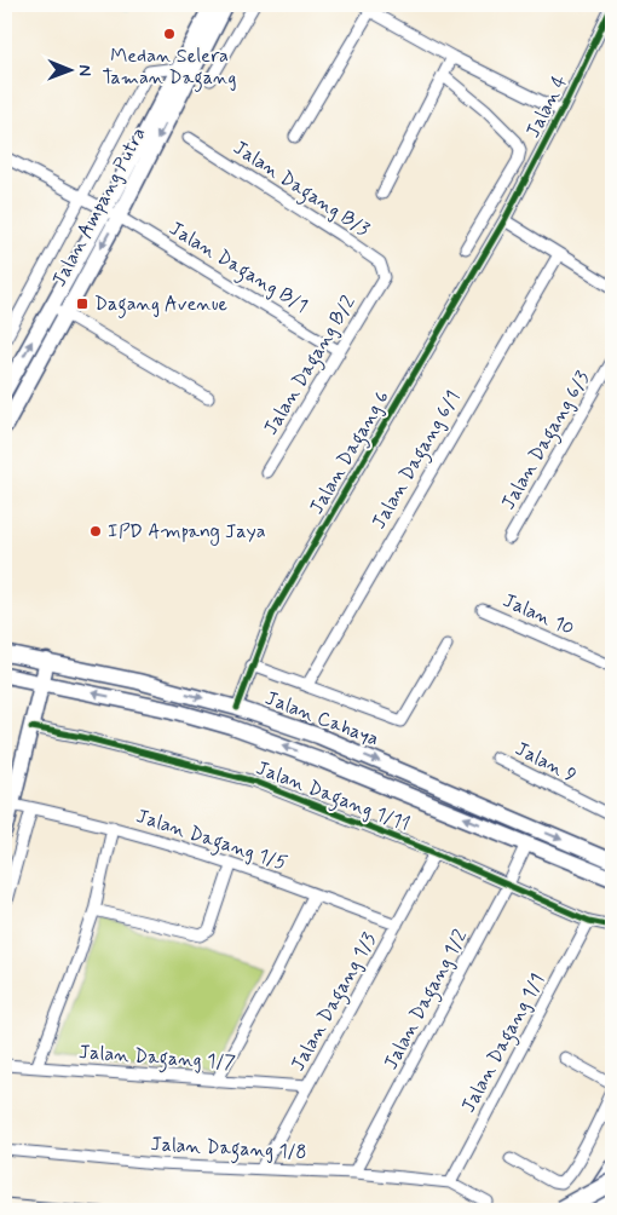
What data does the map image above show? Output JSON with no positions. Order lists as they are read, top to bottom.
{
  "streets": {
    "main road": ["Jalan Ampang Putra", "Jalan Cahaya"],
    "street": [
      "Jalan 4",
      "Jalan Dagang B/3",
      "Jalan Dagang B/1",
      "Jalan Dagang B/2",
      "Jalan Dagang 6/3",
      "Jalan Dagang 6",
      "Jalan Dagang 6/1",
      "Jalan 10",
      "Jalan 9",
      "Jalan Dagang 1/11",
      "Jalan Dagang 1/5",
      "Jalan Dagang 1/2",
      "Jalan Dagang 1/3",
      "Jalan Dagang 1/1",
      "Jalan Dagang 1/7",
      "Jalan Dagang 1/8"
    ]
  },
  "crossings": [
    ["Jalan 4", "Jalan Dagang 6"],
    ["Jalan Dagang B/3", "Jalan Dagang B/2"],
    ["Jalan Ampang Putra", "Jalan Dagang B/1"],
    ["Jalan Dagang B/1", "Jalan Dagang B/2"],
    ["Jalan Dagang 6", "Jalan Cahaya"],
    ["Jalan Cahaya", "Jalan Dagang 1/2"],
    ["Jalan Dagang 1/11", "Jalan Dagang 1/2"],
    ["Jalan Dagang 1/11", "Jalan Dagang 1/3"],
    ["Jalan Dagang 1/11", "Jalan Dagang 1/1"],
    ["Jalan Dagang 1/5", "Jalan Dagang 1/3"],
    ["Jalan Dagang 1/2", "Jalan Dagang 1/8"],
    ["Jalan Dagang 1/3", "Jalan Dagang 1/7"],
    ["Jalan Dagang 1/3", "Jalan Dagang 1/8"],
    ["Jalan Dagang 1/1", "Jalan Dagang 1/8"]
  ],
  "places": {
    "other": ["Medan Selera Taman Dagang", "IPD Ampang Jaya"],
    "transit": ["Dagang Avenue"]
  },
  "north": "right"
}
